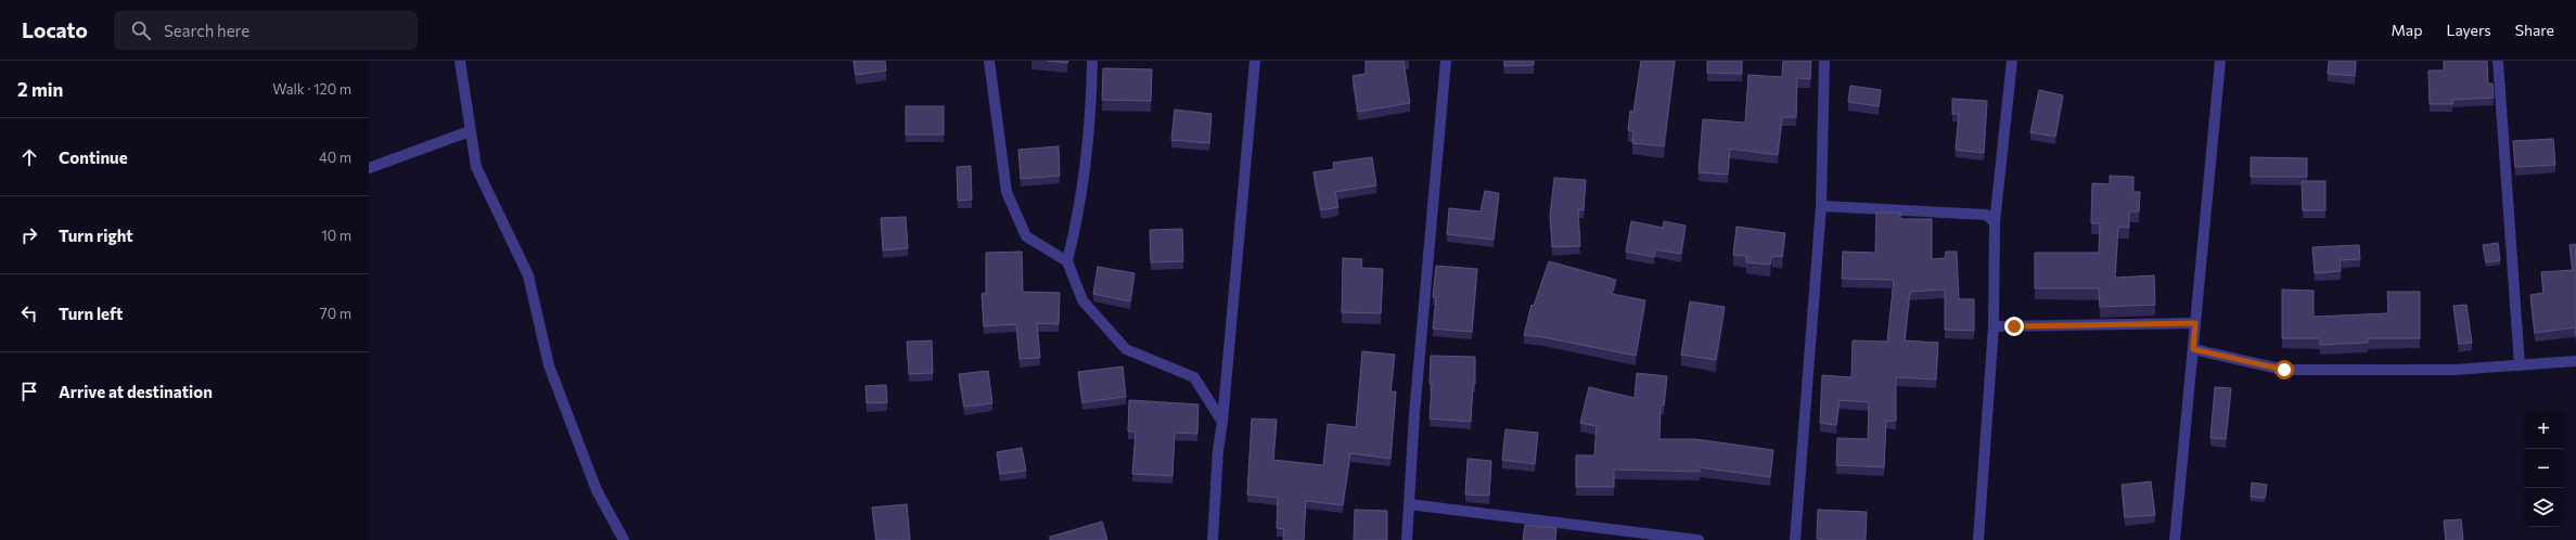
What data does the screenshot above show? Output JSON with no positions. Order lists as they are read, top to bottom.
{
  "page": {
    "header": "Locato",
    "search": "Search here",
    "nav": ["Map", "Layers", "Share"],
    "heading": ["2 min", "Walk · 120 m"],
    "list": [
      ["Continue", "40 m"],
      ["Turn right", "10 m"],
      ["Turn left", "70 m"],
      "Arrive at destination"
    ],
    "map_buttons": ["+", "−"]
  }
}
